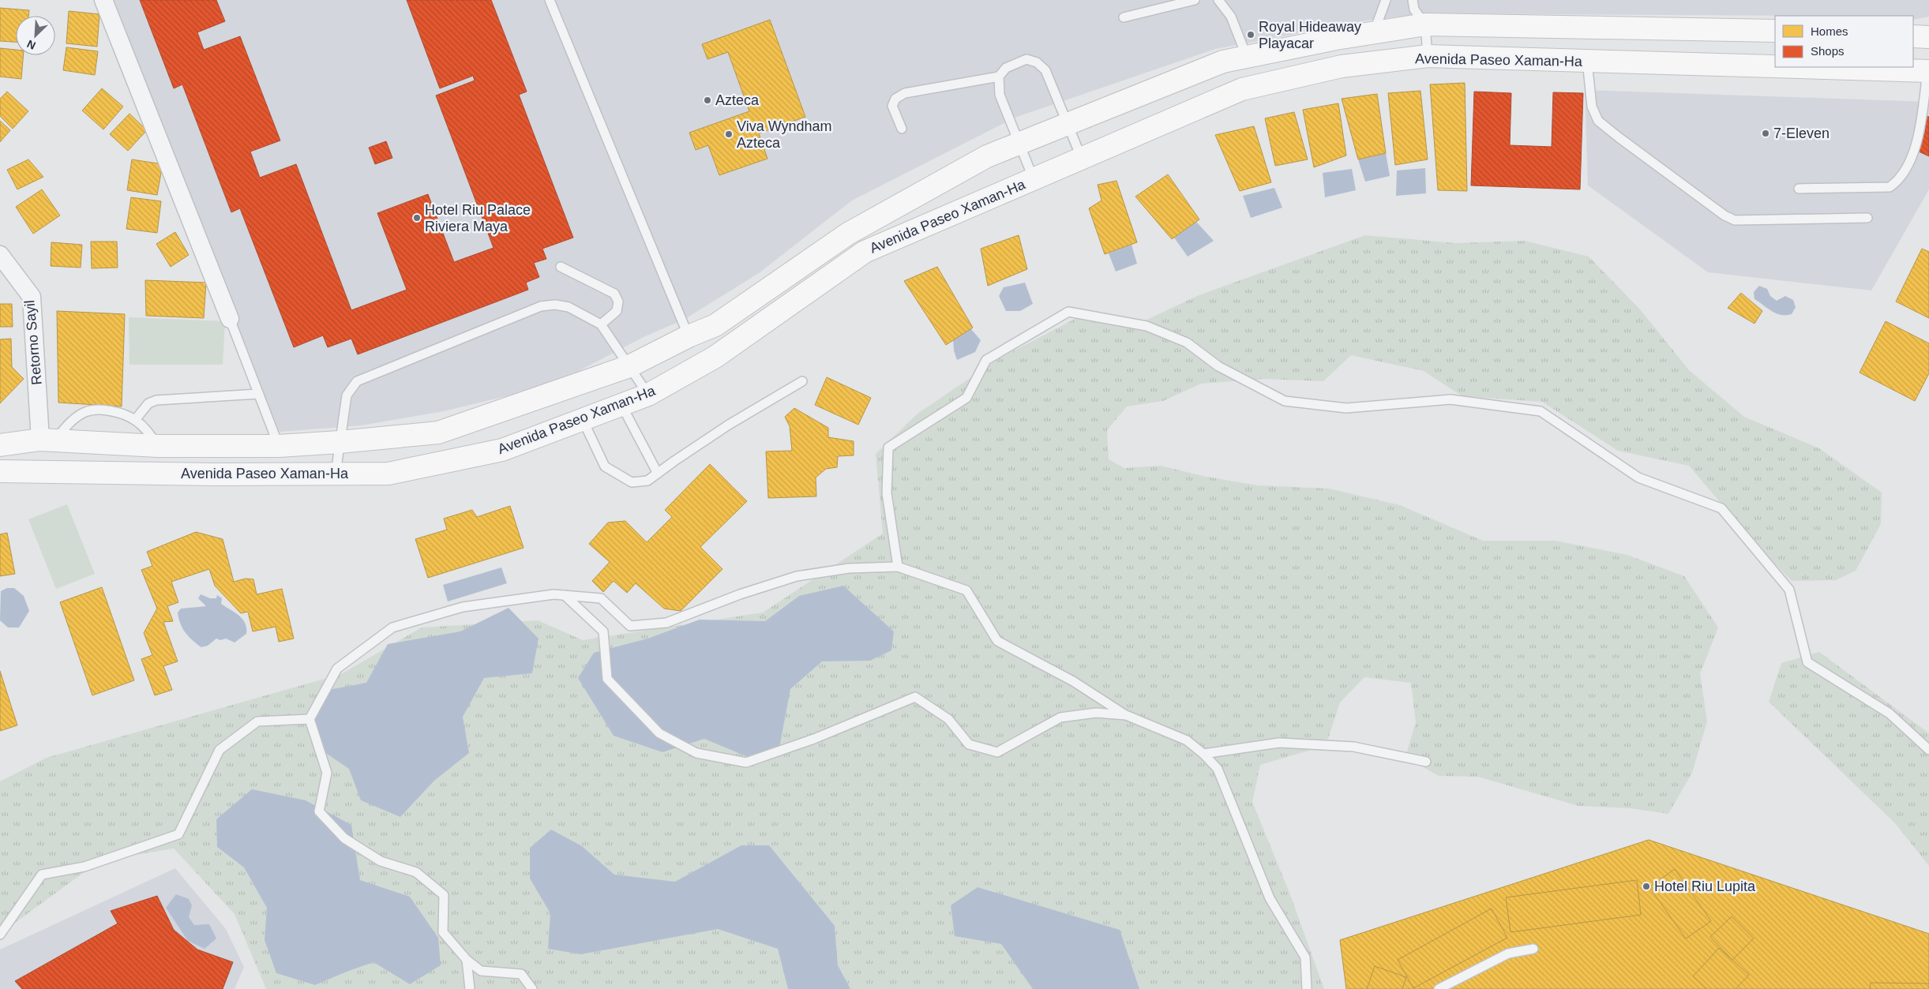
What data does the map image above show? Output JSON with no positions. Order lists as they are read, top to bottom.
{
  "streets": {
    "main road": ["Avenida Paseo Xaman-Ha"],
    "street": ["Retorno Sayil"]
  },
  "crossings": [
    ["Avenida Paseo Xaman-Ha", "Retorno Sayil"]
  ],
  "places": [
    "Royal Hideaway Playacar",
    "Azteca",
    "7-Eleven",
    "Viva Wyndham Azteca",
    "Hotel Riu Palace Riviera Maya",
    "Hotel Riu Lupita"
  ],
  "legend": ["Homes", "Shops"],
  "north": "bottom left"
}
